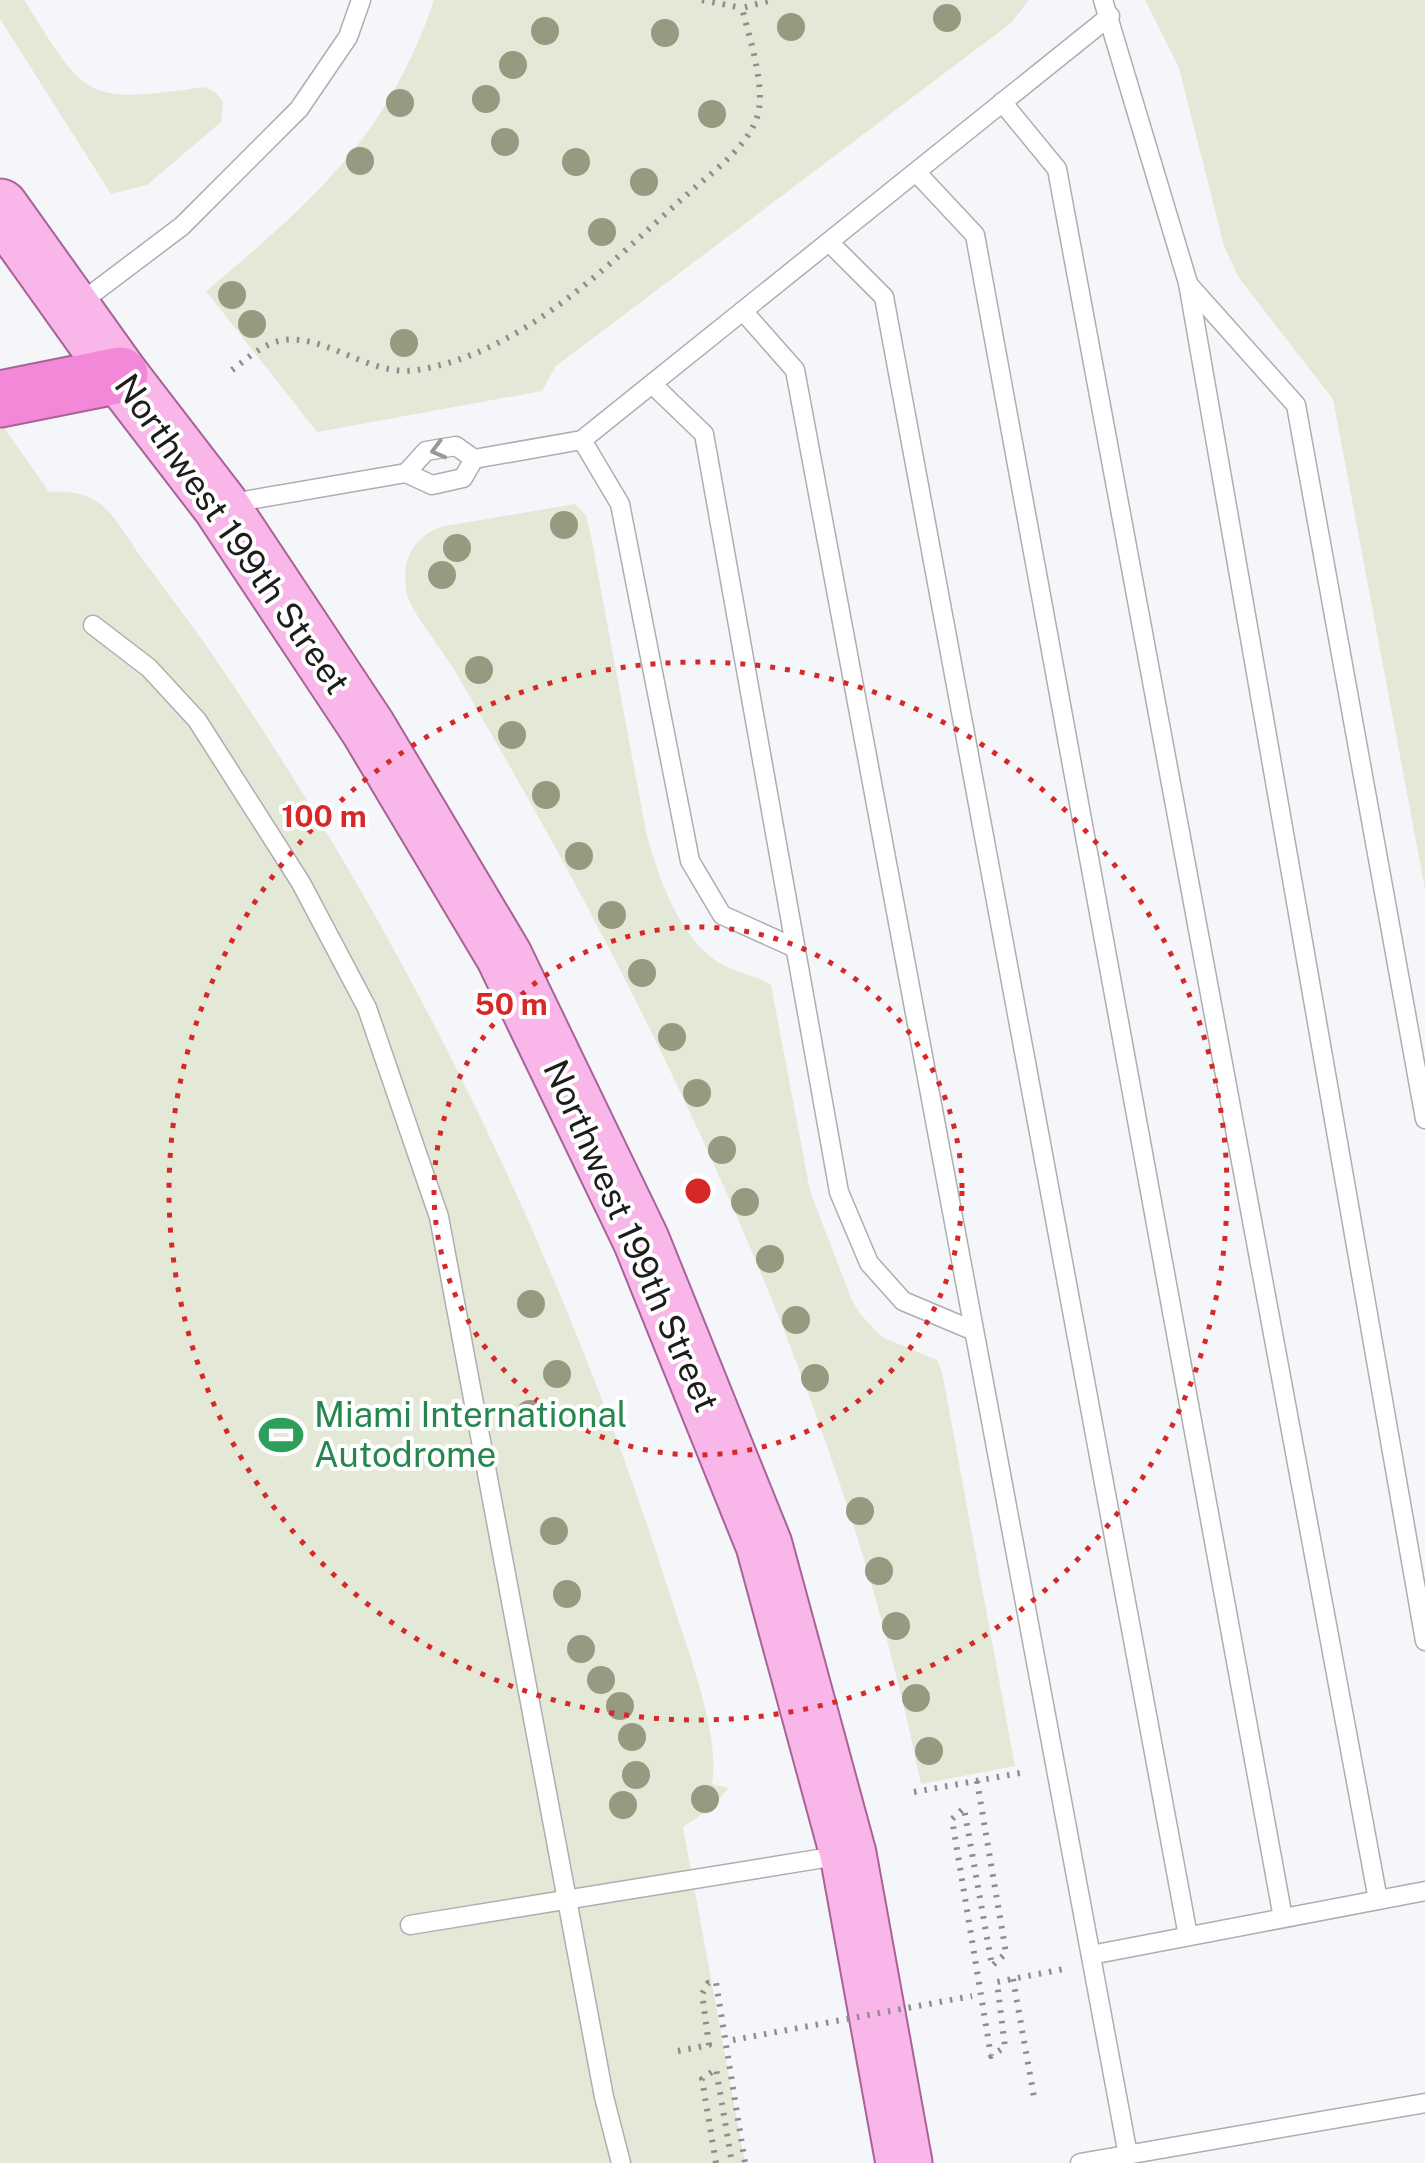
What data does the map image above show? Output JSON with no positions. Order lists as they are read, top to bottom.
{
  "streets": {
    "main road": ["Northwest 199th Street"]
  },
  "places": {
    "sports": ["Miami International Autodrome"]
  },
  "rings": ["100 m", "50 m"]
}
